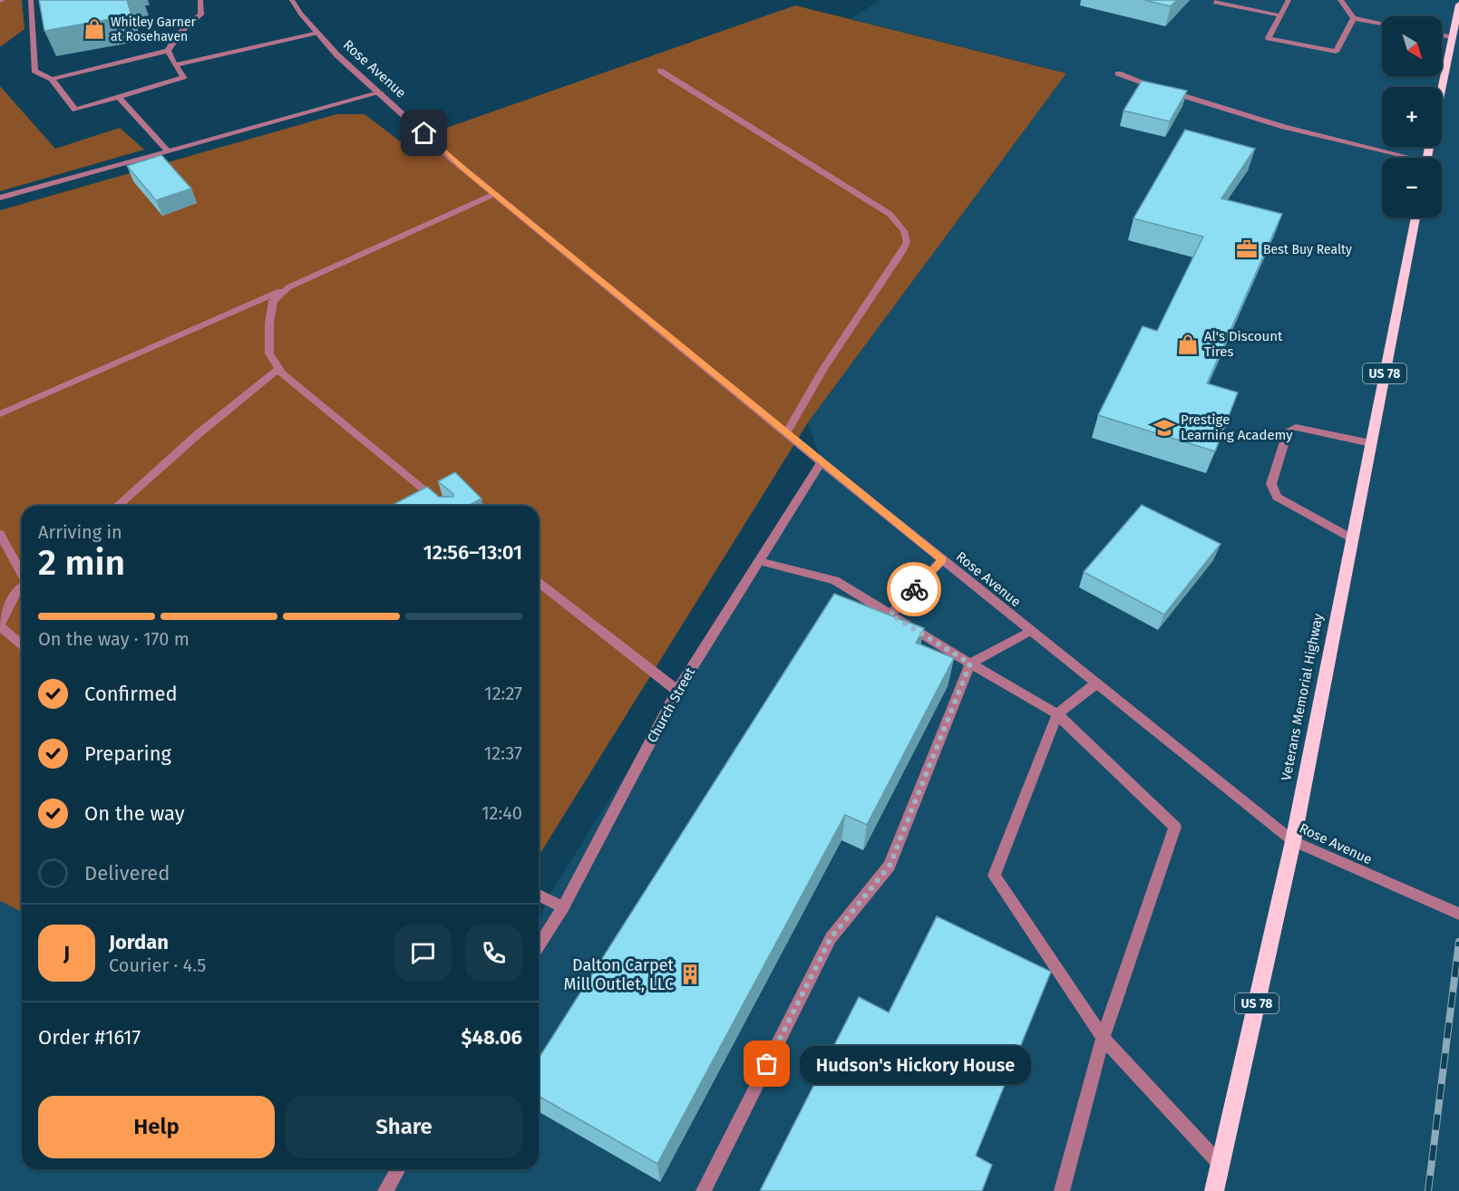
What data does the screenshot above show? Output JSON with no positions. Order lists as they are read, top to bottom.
{
  "streets": {
    "main road": ["US 78", "Veterans Memorial Highway"],
    "street": ["Rose Avenue", "Church Street"]
  },
  "crossings": [
    ["Rose Avenue", "Veterans Memorial Highway"],
    ["Rose Avenue", "Church Street"]
  ],
  "places": {
    "shop": ["Whitley Garner at Rosehaven", "Al's Discount Tires"],
    "office": ["Best Buy Realty"],
    "school or university": ["Prestige Learning Academy"],
    "building": ["Dalton Carpet Mill Outlet, LLC"],
    "other": ["Hudson's Hickory House"]
  },
  "north": "bottom right",
  "page": {
    "map_buttons": ["+", "−"],
    "heading": ["2 min", "Arriving in", "12:56–13:01"],
    "panel": [
      "Jordan",
      "Courier · 4.5",
      "Order #1617",
      "$48.06"
    ],
    "bar": "On the way · 170 m",
    "list": [
      ["Confirmed", "12:27"],
      ["Preparing", "12:37"],
      ["On the way", "12:40"],
      "Delivered"
    ],
    "round": "J",
    "bubble": "Hudson's Hickory House",
    "buttons": ["Help", "Share"]
  }
}
